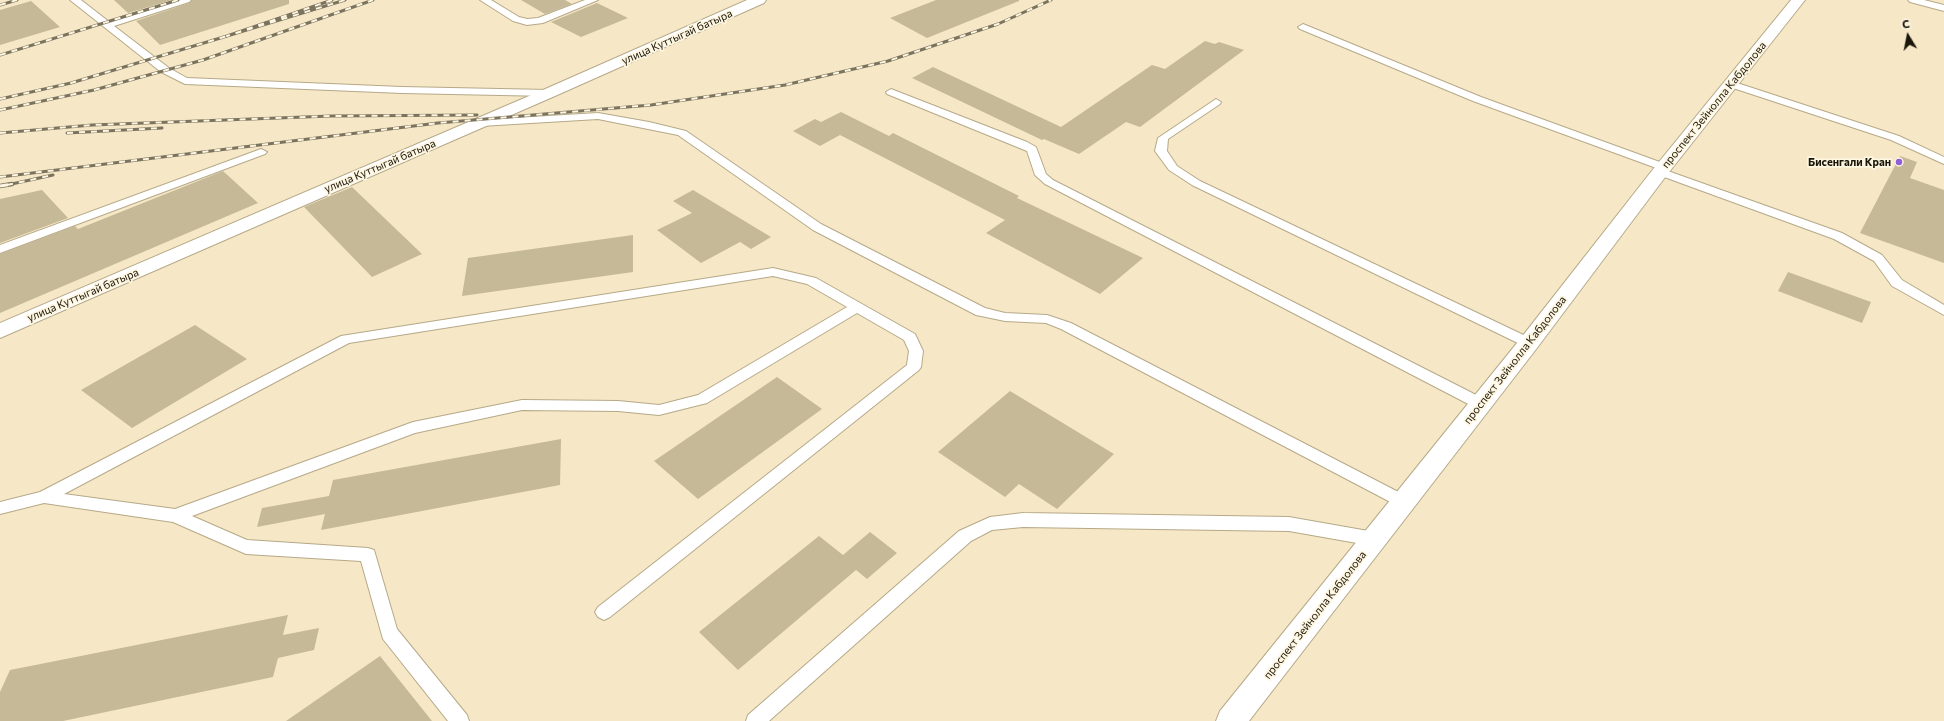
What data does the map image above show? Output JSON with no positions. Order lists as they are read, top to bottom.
{
  "streets": {
    "main road": ["улица Куттыгай батыра", "проспект Зейнолла Кабдолова"]
  },
  "places": ["Бисенгали Кран"],
  "north": "top"
}
